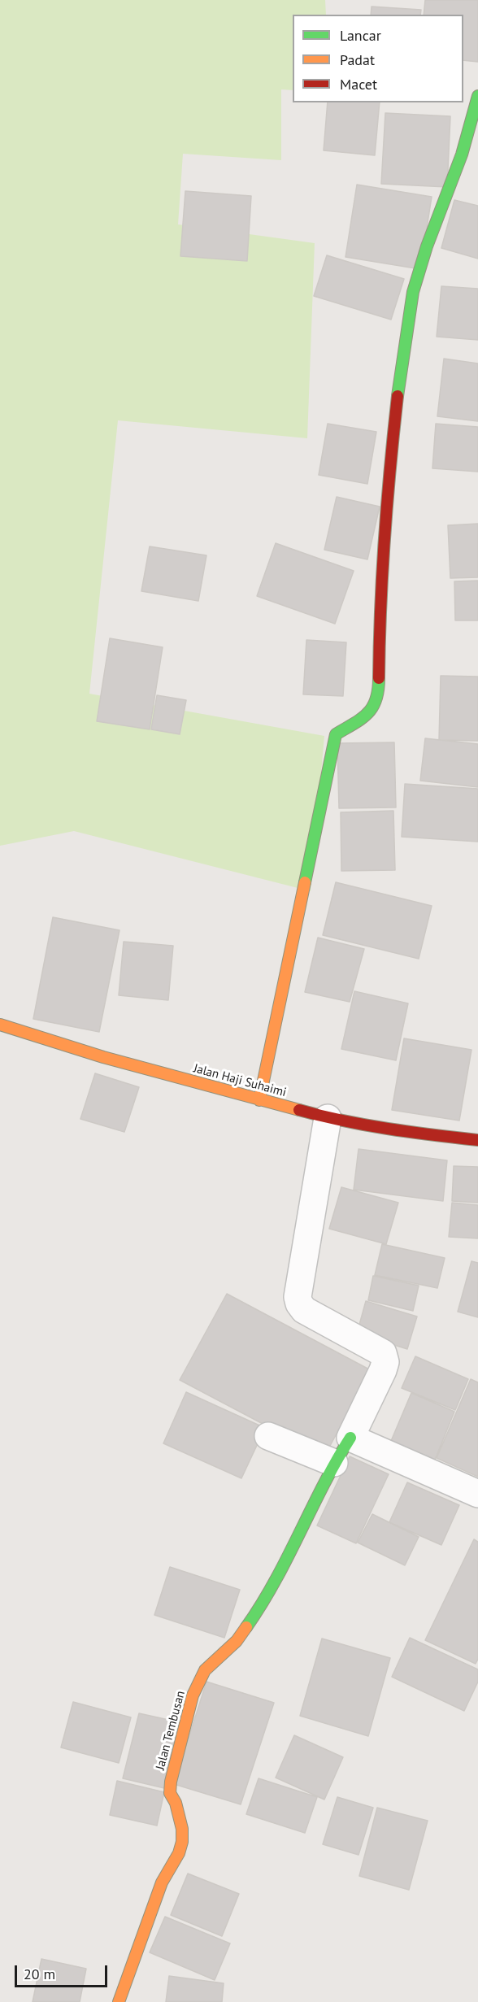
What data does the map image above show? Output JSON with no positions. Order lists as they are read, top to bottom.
{
  "streets": {
    "street": ["Jalan Haji Suhaimi", "Jalan Tembusan"]
  },
  "legend": ["Lancar", "Padat", "Macet"],
  "scale_bar": "20 m"
}
